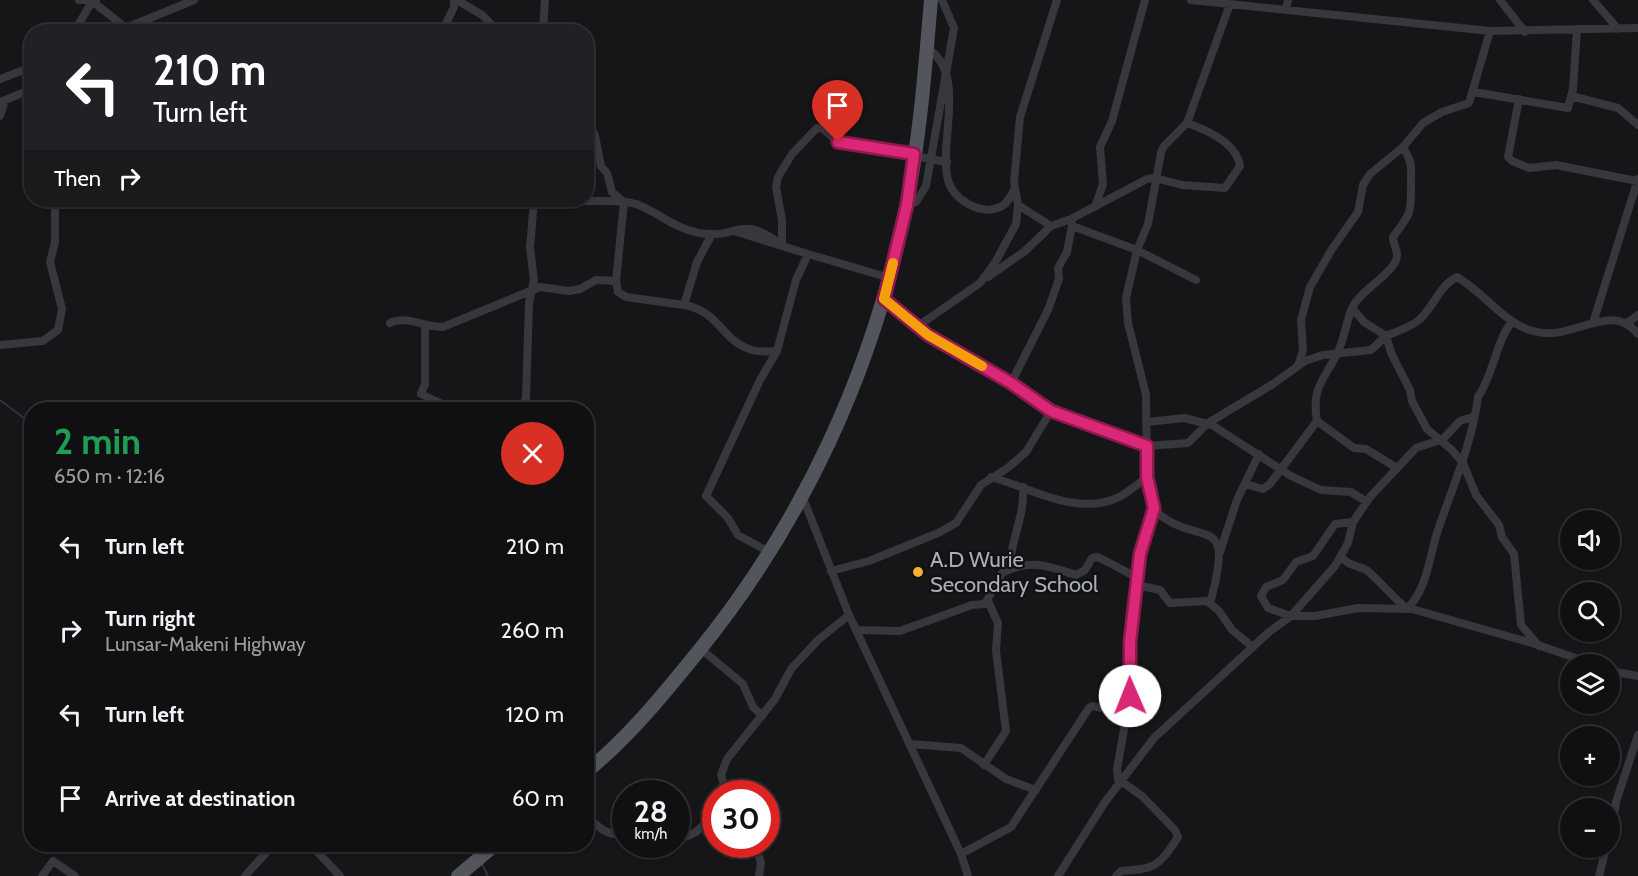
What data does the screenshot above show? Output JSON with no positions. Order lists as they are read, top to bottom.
{
  "places": ["A.D Wurie Secondary School"],
  "page": {
    "turn": ["210 m", "Turn left"],
    "then": "Then",
    "heading": ["2 min", "650 m · 12:16"],
    "list": [
      {
        "name": "Turn left",
        "value": "210 m"
      },
      {
        "name": "Turn right",
        "note": "Lunsar-Makeni Highway",
        "value": "260 m"
      },
      {
        "name": "Turn left",
        "value": "120 m"
      },
      {
        "name": "Arrive at destination",
        "value": "60 m"
      }
    ],
    "map_buttons": ["+", "−"],
    "speed": "28 km/h",
    "limit": "30"
  }
}
